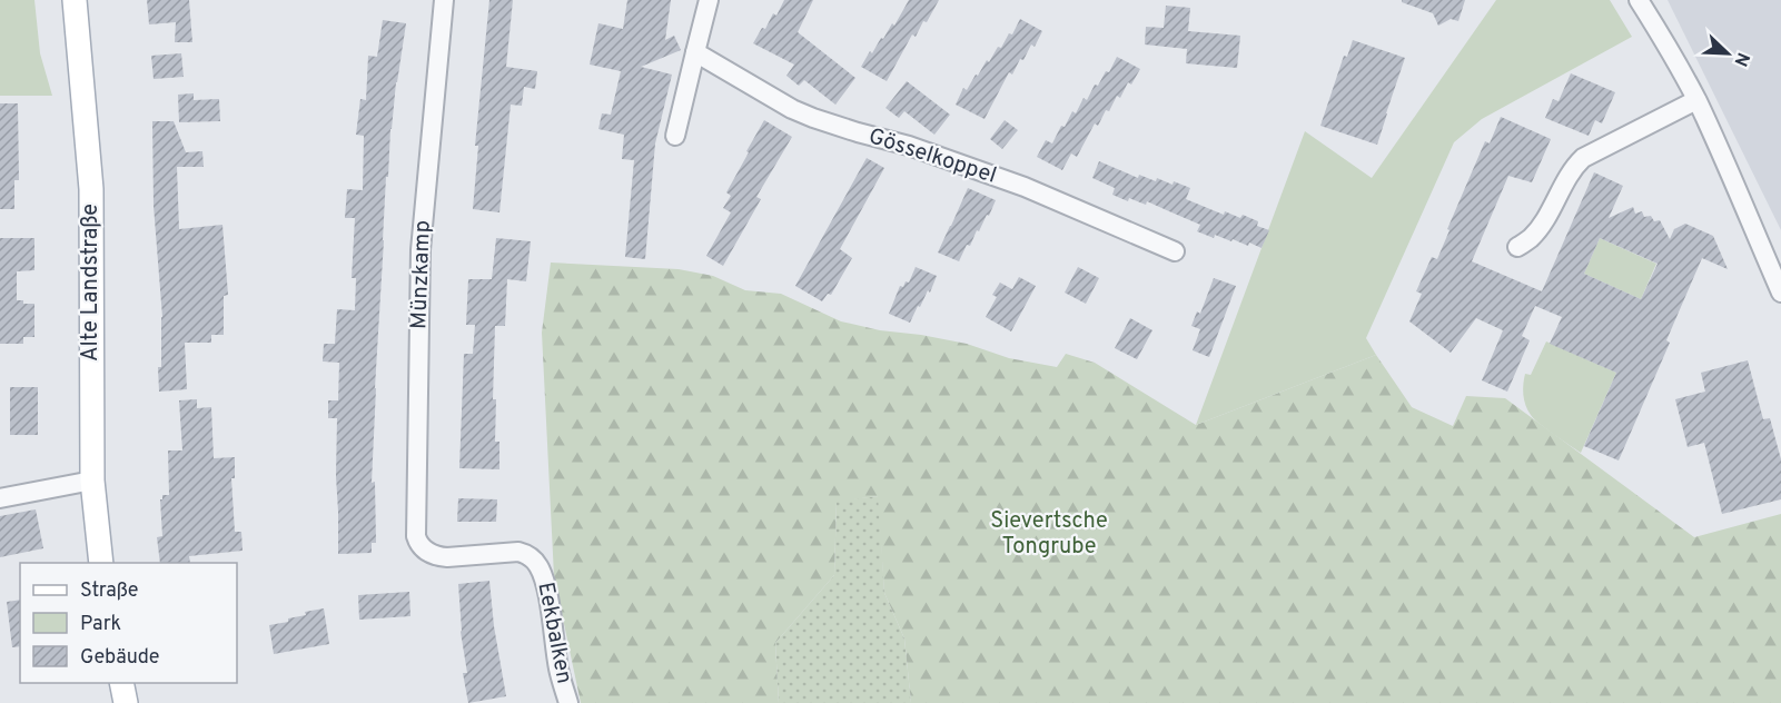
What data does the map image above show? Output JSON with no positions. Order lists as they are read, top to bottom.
{
  "streets": {
    "main road": ["Alte Landstraße"],
    "street": ["Gösselkoppel", "Münzkamp", "Eekbalken"]
  },
  "crossings": [
    ["Münzkamp", "Eekbalken"]
  ],
  "parks": ["Sievertsche Tongrube"],
  "legend": ["Straße", "Park", "Gebäude"],
  "north": "bottom right"
}
